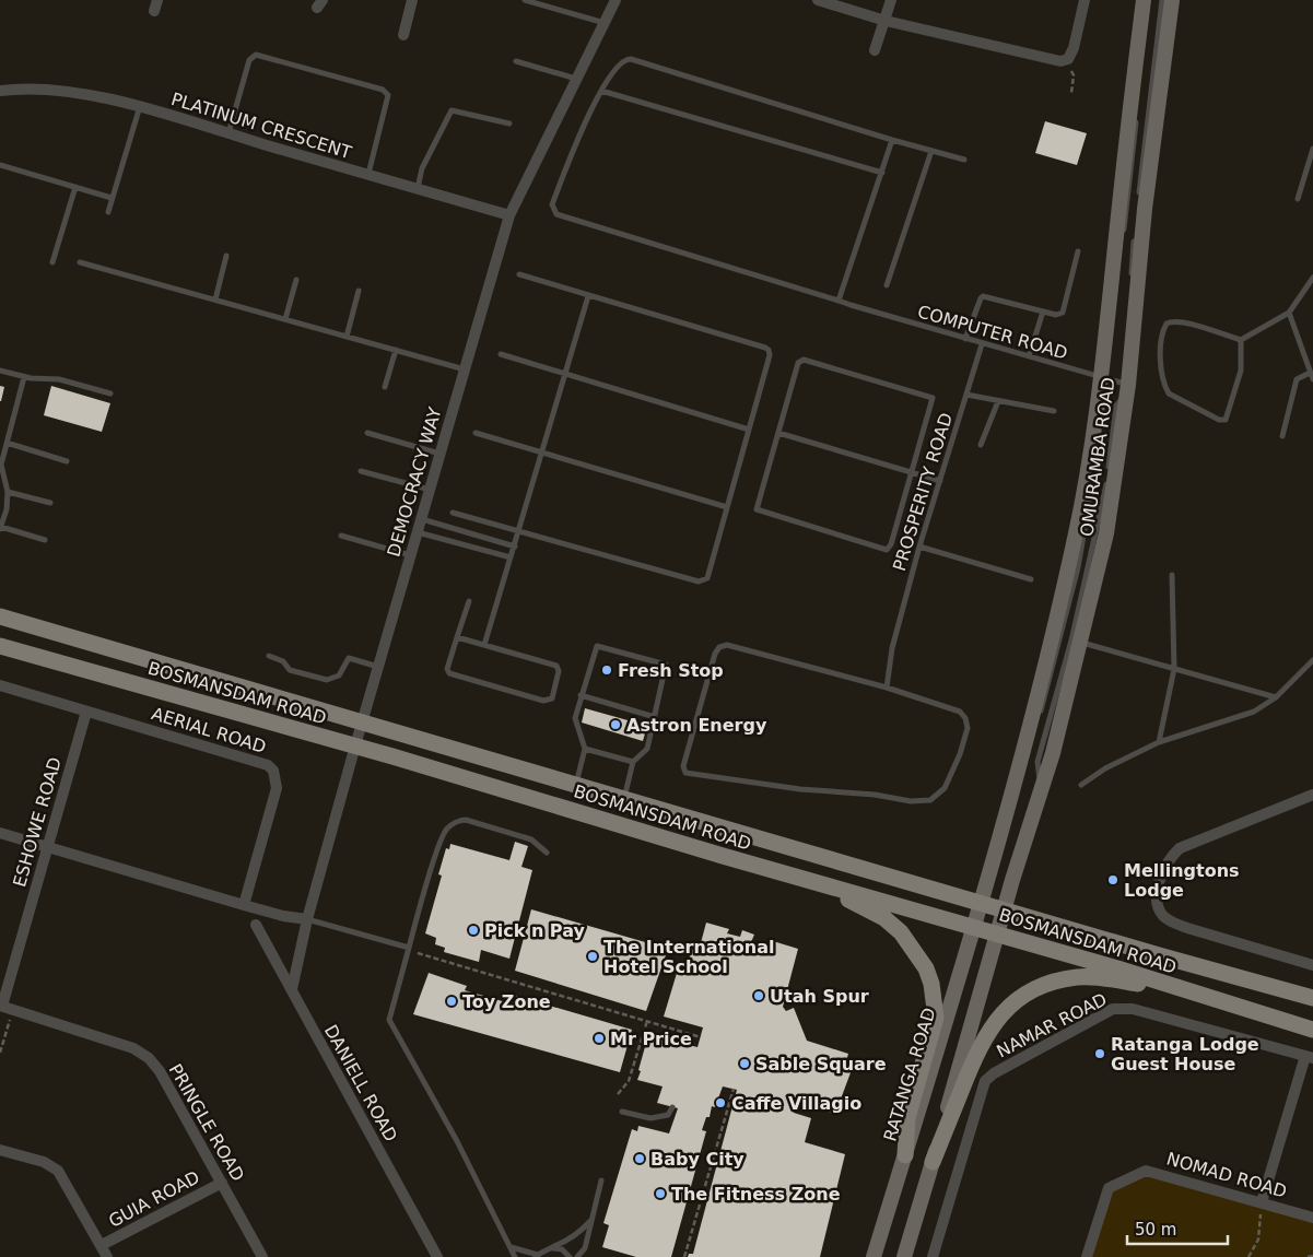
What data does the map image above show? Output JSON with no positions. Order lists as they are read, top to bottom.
{
  "streets": {
    "main road": ["OMURAMBA ROAD", "BOSMANSDAM ROAD", "RATANGA ROAD"],
    "street": [
      "PLATINUM CRESCENT",
      "DEMOCRACY WAY",
      "AERIAL ROAD",
      "ESHOWE ROAD",
      "NAMAR ROAD",
      "DANIELL ROAD",
      "PRINGLE ROAD",
      "NOMAD ROAD",
      "GUIA ROAD"
    ],
    "lane": ["COMPUTER ROAD", "PROSPERITY ROAD"]
  },
  "crossings": [
    ["PLATINUM CRESCENT", "DEMOCRACY WAY"],
    ["COMPUTER ROAD", "OMURAMBA ROAD"],
    ["COMPUTER ROAD", "PROSPERITY ROAD"],
    ["OMURAMBA ROAD", "BOSMANSDAM ROAD"],
    ["OMURAMBA ROAD", "RATANGA ROAD"],
    ["DEMOCRACY WAY", "BOSMANSDAM ROAD"],
    ["DEMOCRACY WAY", "DANIELL ROAD"],
    ["BOSMANSDAM ROAD", "RATANGA ROAD"],
    ["AERIAL ROAD", "ESHOWE ROAD"],
    ["ESHOWE ROAD", "PRINGLE ROAD"],
    ["PRINGLE ROAD", "GUIA ROAD"]
  ],
  "places": [
    "Fresh Stop",
    "Astron Energy",
    "Mellingtons Lodge",
    "Pick n Pay",
    "The International Hotel School",
    "Utah Spur",
    "Toy Zone",
    "Mr Price",
    "Ratanga Lodge Guest House",
    "Sable Square",
    "Caffe Villagio",
    "Baby City",
    "The Fitness Zone"
  ],
  "scale_bar": "50 m"
}
